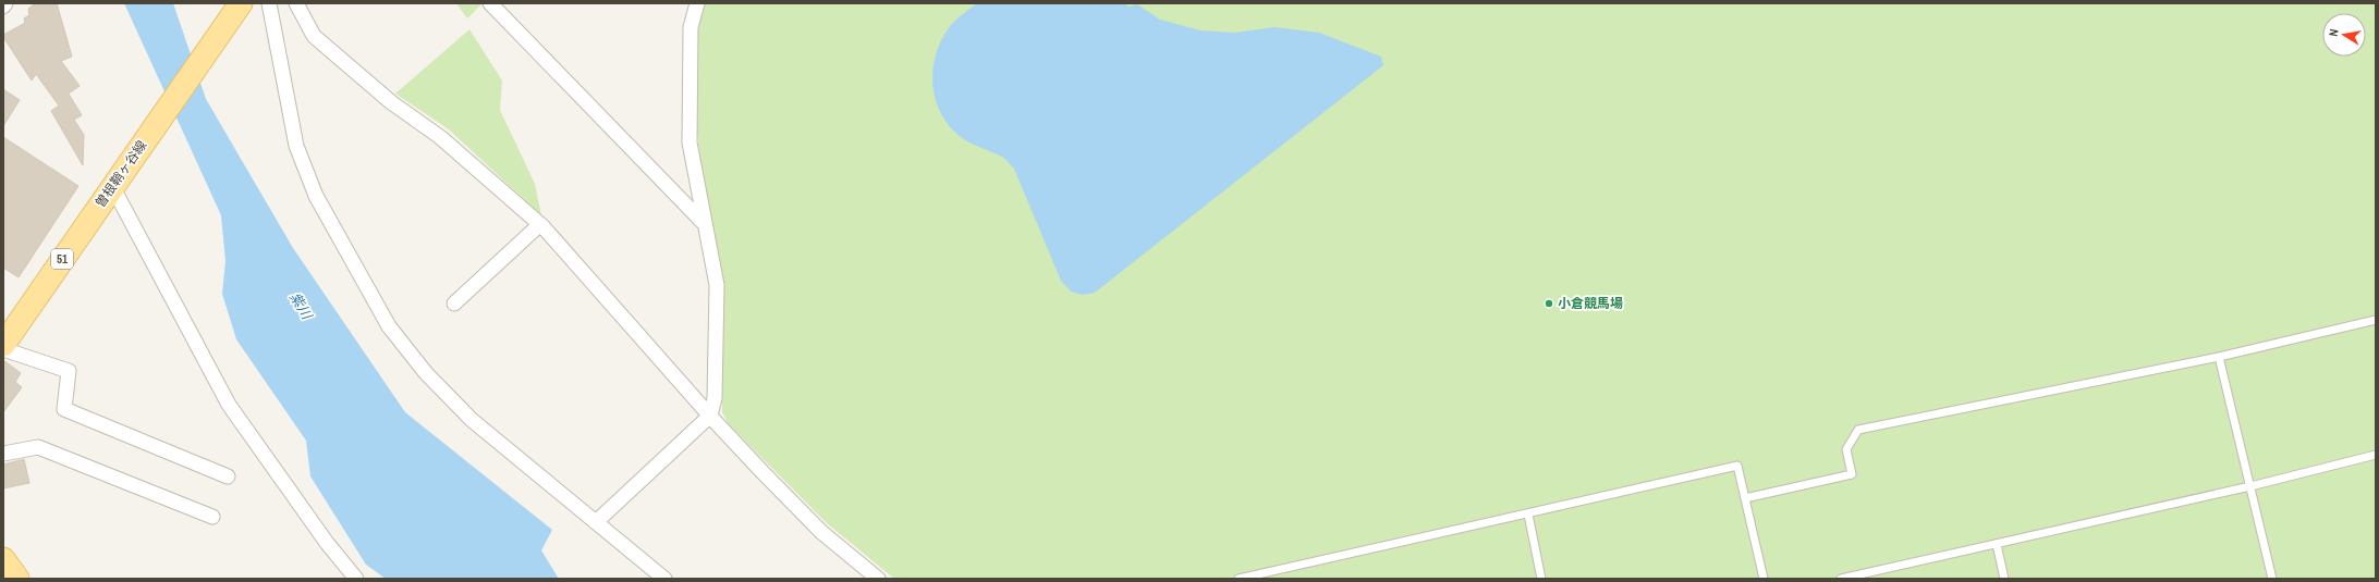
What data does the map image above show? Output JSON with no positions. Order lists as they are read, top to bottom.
{
  "streets": {
    "main road": ["曽根鞘ヶ谷線", "51"]
  },
  "water": ["紫川"],
  "places": ["小倉競馬場"],
  "north": "left"
}
